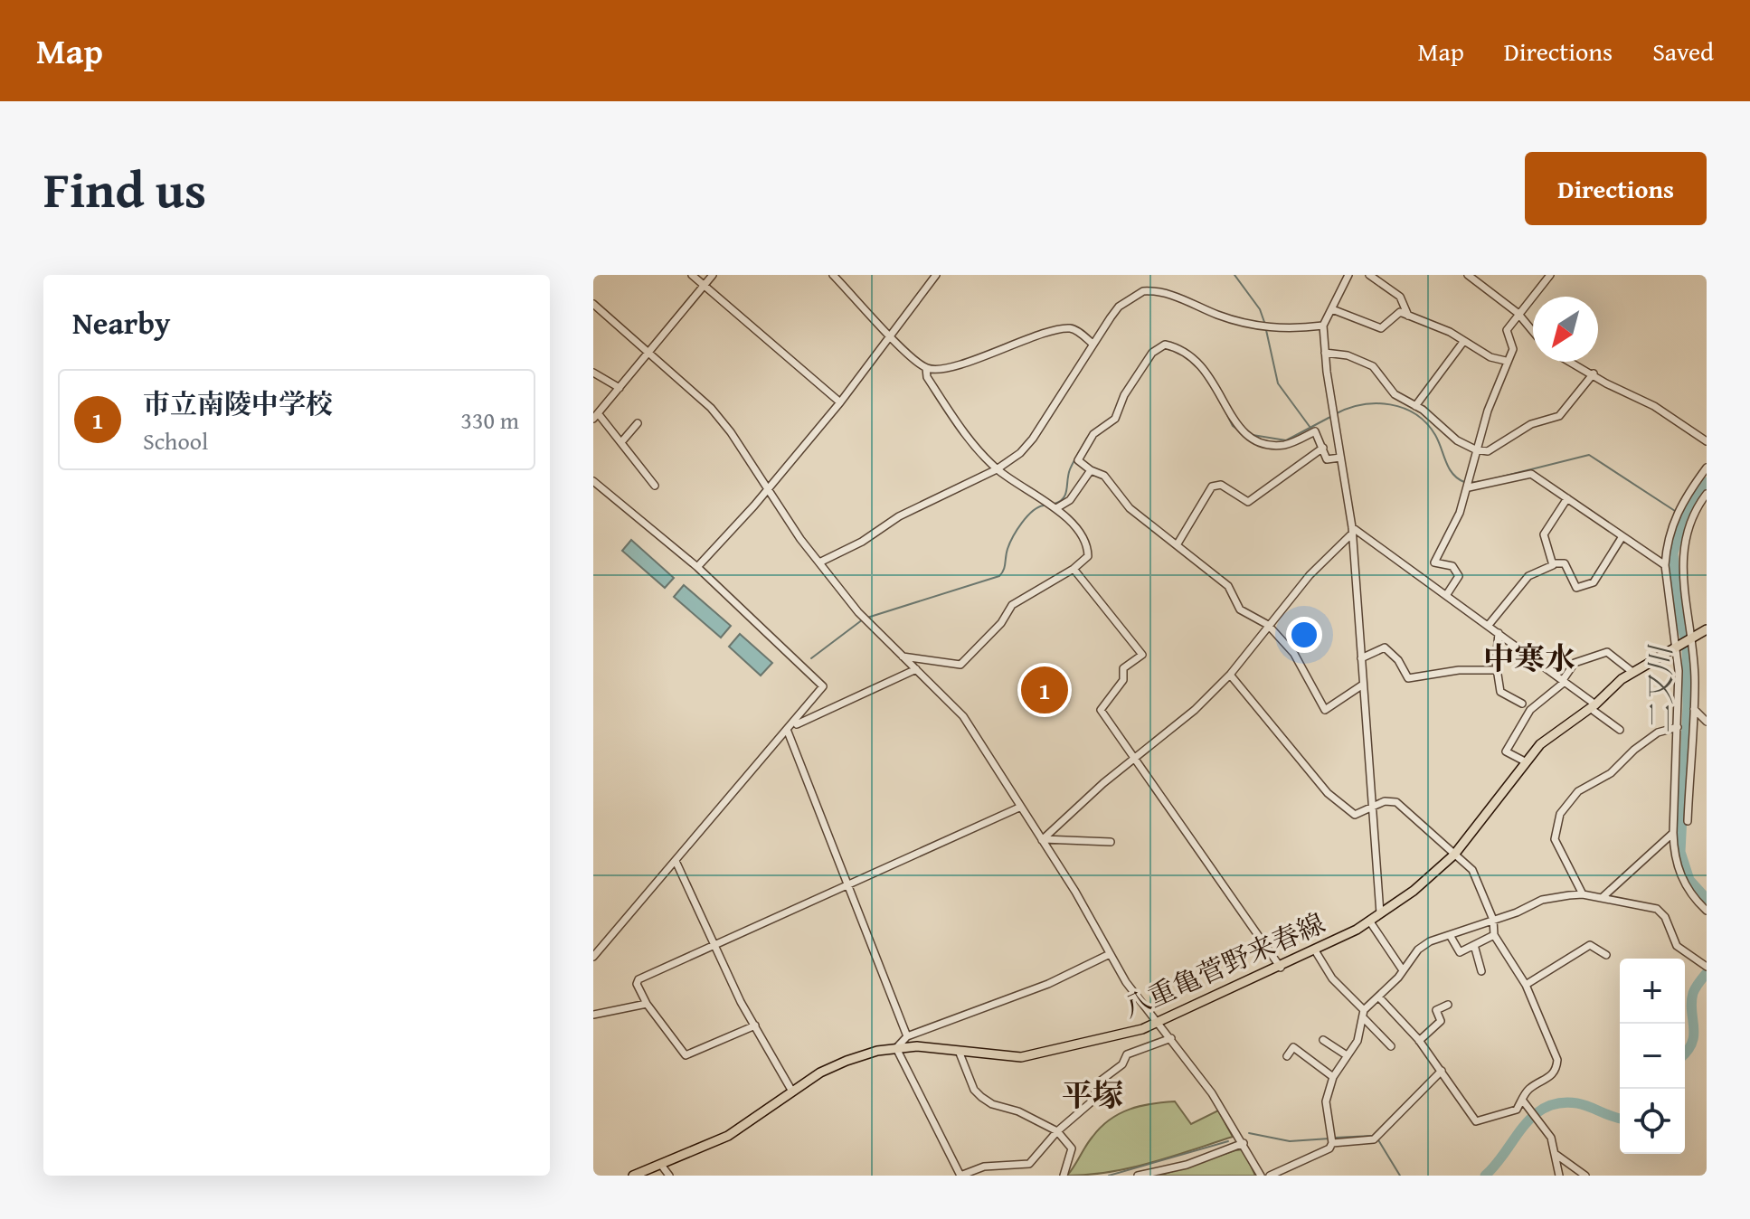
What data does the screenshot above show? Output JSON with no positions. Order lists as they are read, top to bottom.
{
  "streets": {
    "main road": ["八重亀菅野来春線"]
  },
  "districts": ["中寒水", "平塚"],
  "water": ["二又川"],
  "north": "bottom left",
  "page": {
    "header": "Map",
    "nav": ["Map", "Directions", "Saved"],
    "title": "Find us",
    "buttons": "Directions",
    "heading": "Nearby",
    "list": [
      {
        "mark": "1",
        "name": "市立南陵中学校",
        "note": "School",
        "value": "330 m"
      }
    ],
    "pins": "1",
    "map_buttons": ["+", "−"]
  }
}
